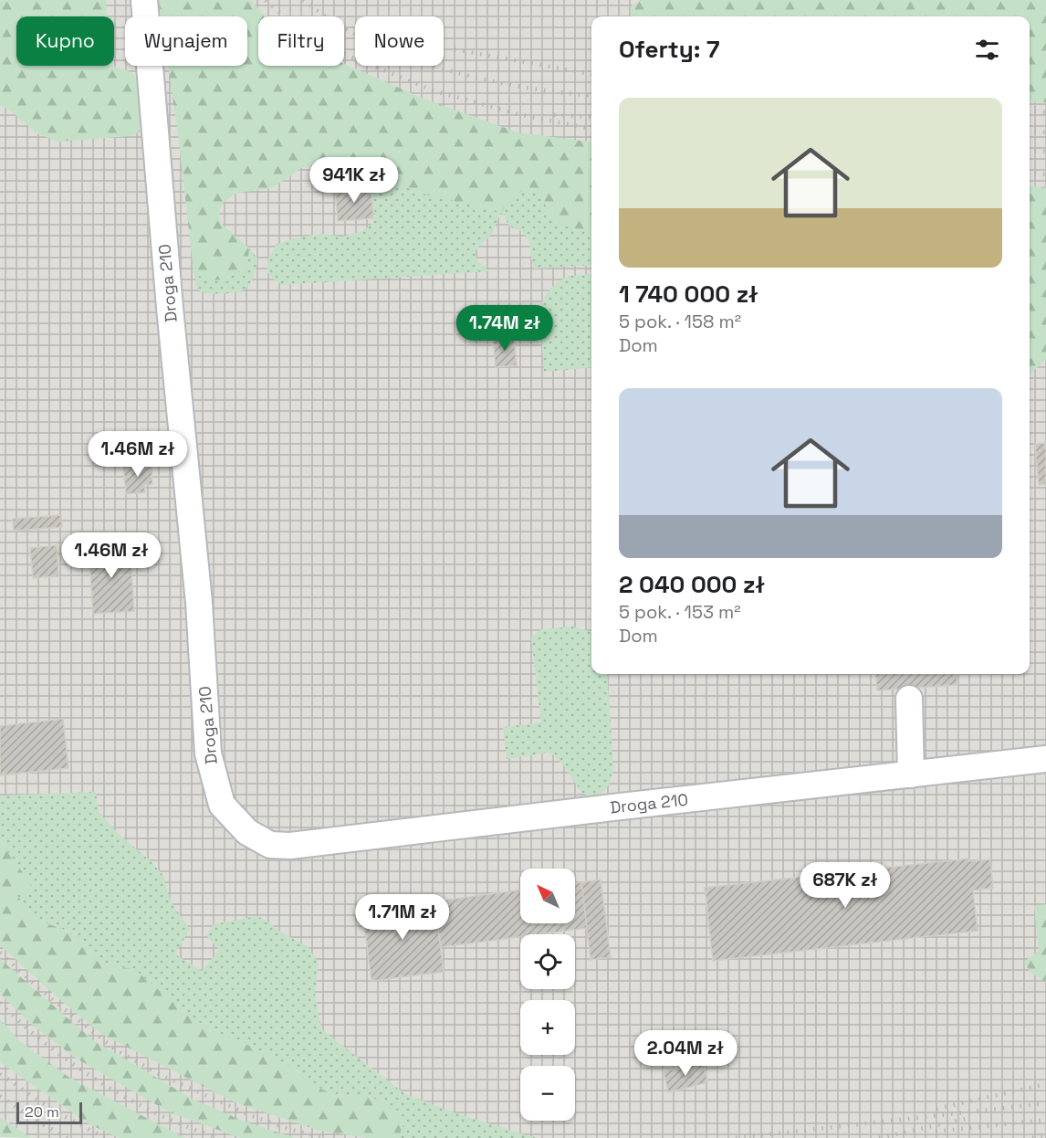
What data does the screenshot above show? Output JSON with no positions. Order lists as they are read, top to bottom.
{
  "streets": {
    "lane": ["Droga 210"]
  },
  "scale_bar": "20 m",
  "north": "top left",
  "page": {
    "chip": [
      "Kupno",
      "Wynajem",
      "Filtry",
      "Nowe"
    ],
    "heading": "Oferty: 7",
    "list": [
      {
        "name": "1 740 000 zł",
        "note": "5 pok. · 158 m² · Dom"
      },
      {
        "name": "2 040 000 zł",
        "note": "5 pok. · 153 m² · Dom"
      }
    ],
    "price": [
      "941K zł",
      "1.74M zł",
      "1.46M zł",
      "1.46M zł",
      "687K zł",
      "1.71M zł",
      "2.04M zł"
    ],
    "map_buttons": ["+", "−"],
    "scale": "20 m"
  }
}
